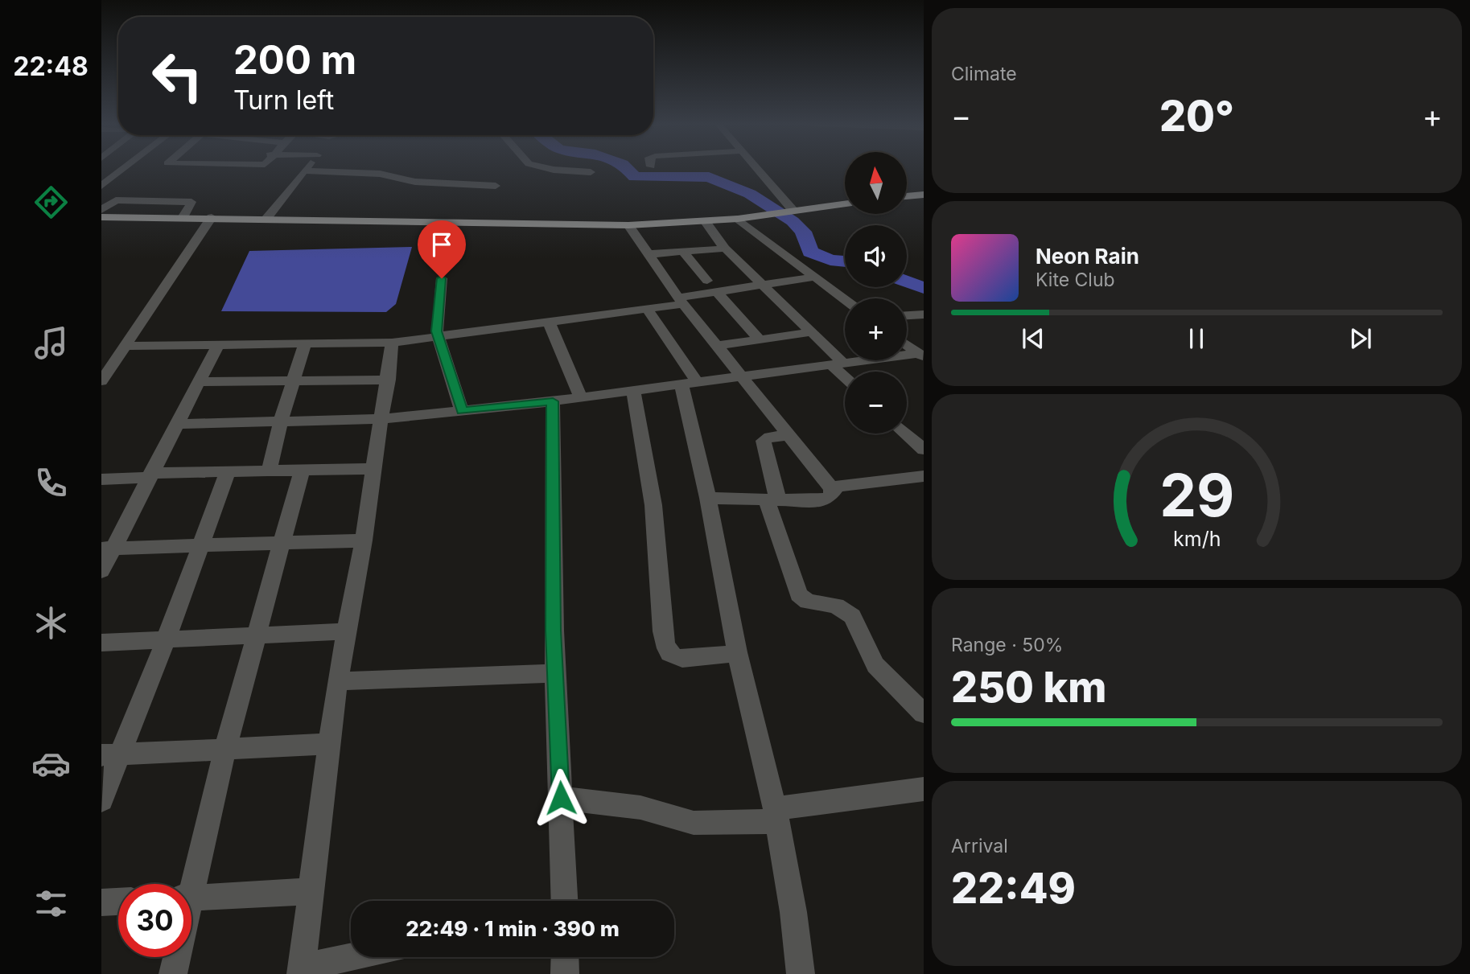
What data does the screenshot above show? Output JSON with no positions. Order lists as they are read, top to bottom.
{
  "north": "top",
  "page": {
    "tabs": "22:48",
    "tile": [
      "Climate",
      ["Range · 50%", "250 km"],
      ["Arrival", "22:49"]
    ],
    "turn": ["200 m", "Turn left"],
    "heat": ["−", "20°", "+"],
    "map_buttons": ["+", "−"],
    "song": ["Neon Rain", "Kite Club"],
    "limit": "30",
    "trip": "22:49 · 1 min · 390 m",
    "gauge": ["29", "km/h"]
  }
}
